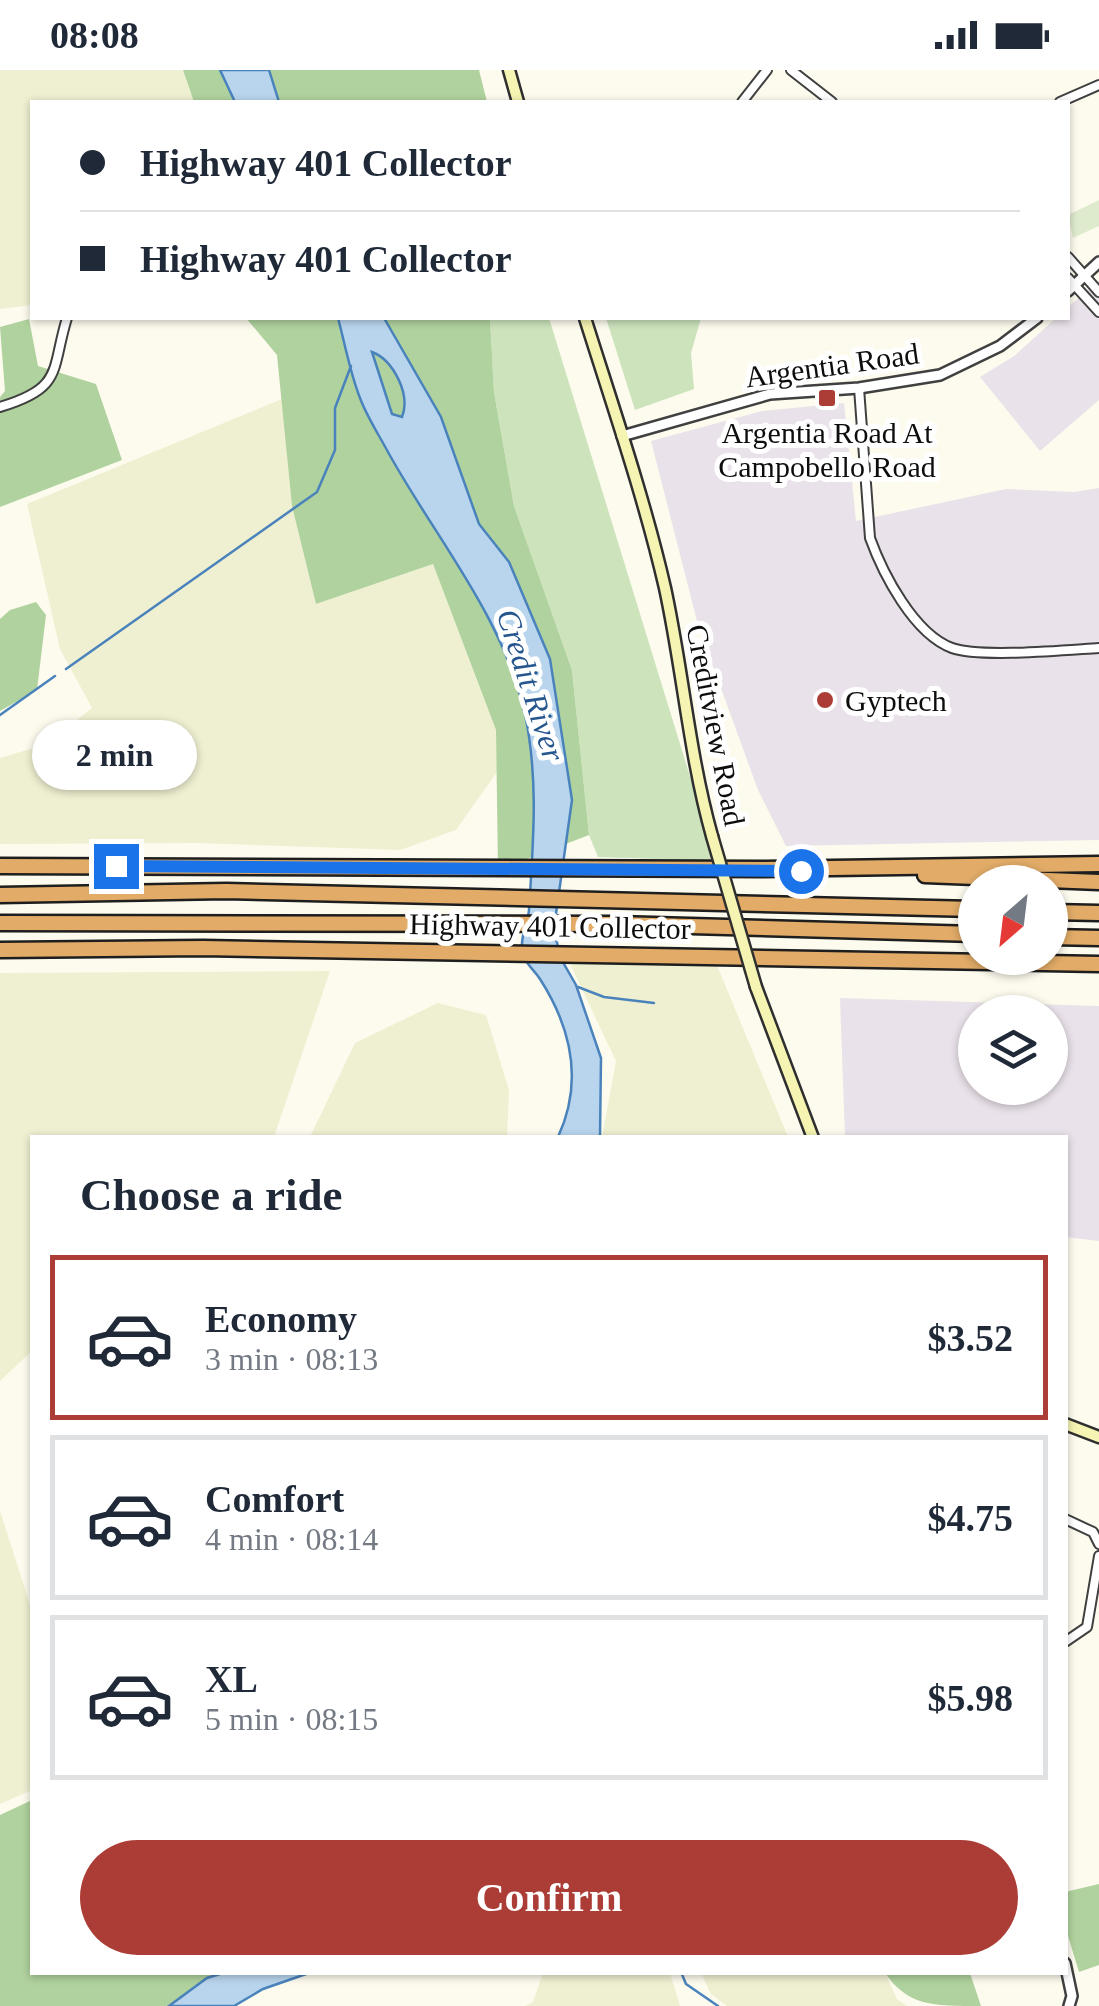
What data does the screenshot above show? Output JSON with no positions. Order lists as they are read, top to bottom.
{
  "streets": {
    "highway": ["Highway 401 Collector"],
    "main road": ["Creditview Road"],
    "street": ["Argentia Road"]
  },
  "crossings": [
    ["Argentia Road", "Creditview Road"]
  ],
  "water": ["Credit River"],
  "places": {
    "transit": ["Argentia Road At Campobello Road"],
    "other": ["Gyptech"]
  },
  "north": "bottom left",
  "page": {
    "status": "08:08",
    "banner": ["Highway 401 Collector", "Highway 401 Collector"],
    "bubble": "2 min",
    "heading": "Choose a ride",
    "list": [
      {
        "name": "Economy",
        "note": "3 min · 08:13",
        "value": "$3.52"
      },
      {
        "name": "Comfort",
        "note": "4 min · 08:14",
        "value": "$4.75"
      },
      {
        "name": "XL",
        "note": "5 min · 08:15",
        "value": "$5.98"
      }
    ],
    "buttons": "Confirm"
  }
}
